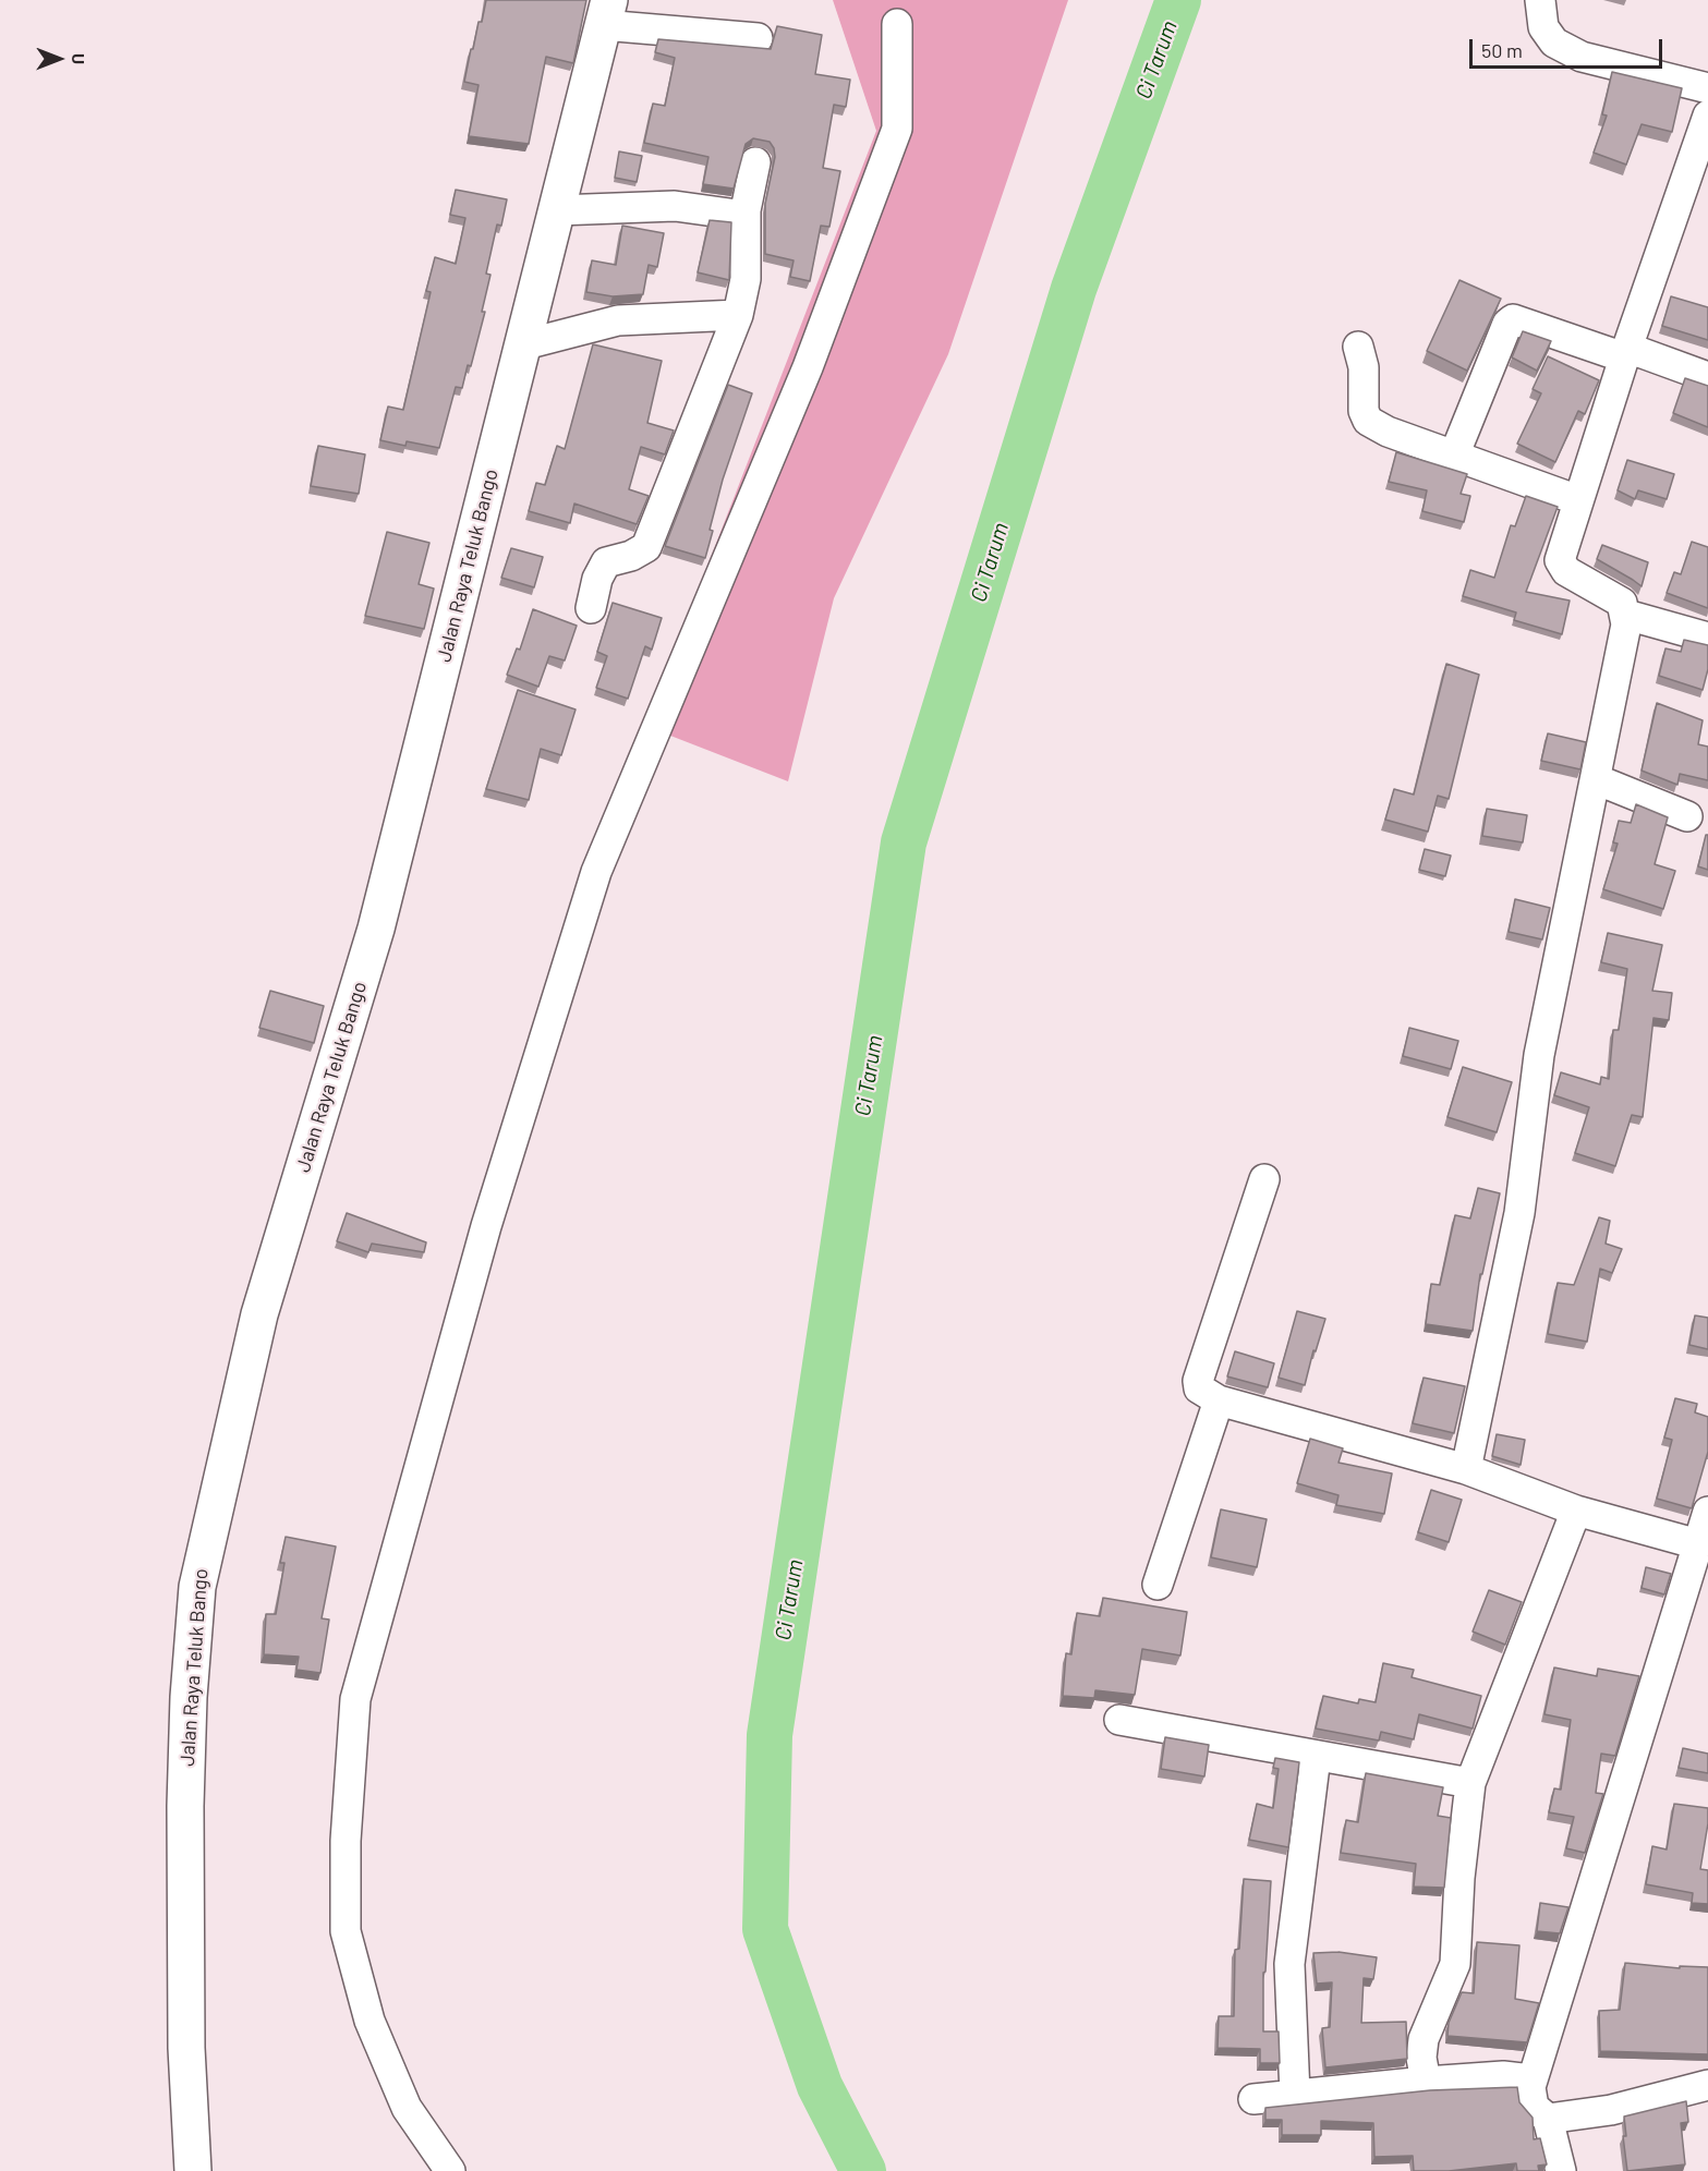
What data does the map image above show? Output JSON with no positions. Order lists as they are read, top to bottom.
{
  "streets": {
    "main road": ["Jalan Raya Teluk Bango"]
  },
  "water": ["Ci Tarum"],
  "scale_bar": "50 m",
  "north": "right"
}
